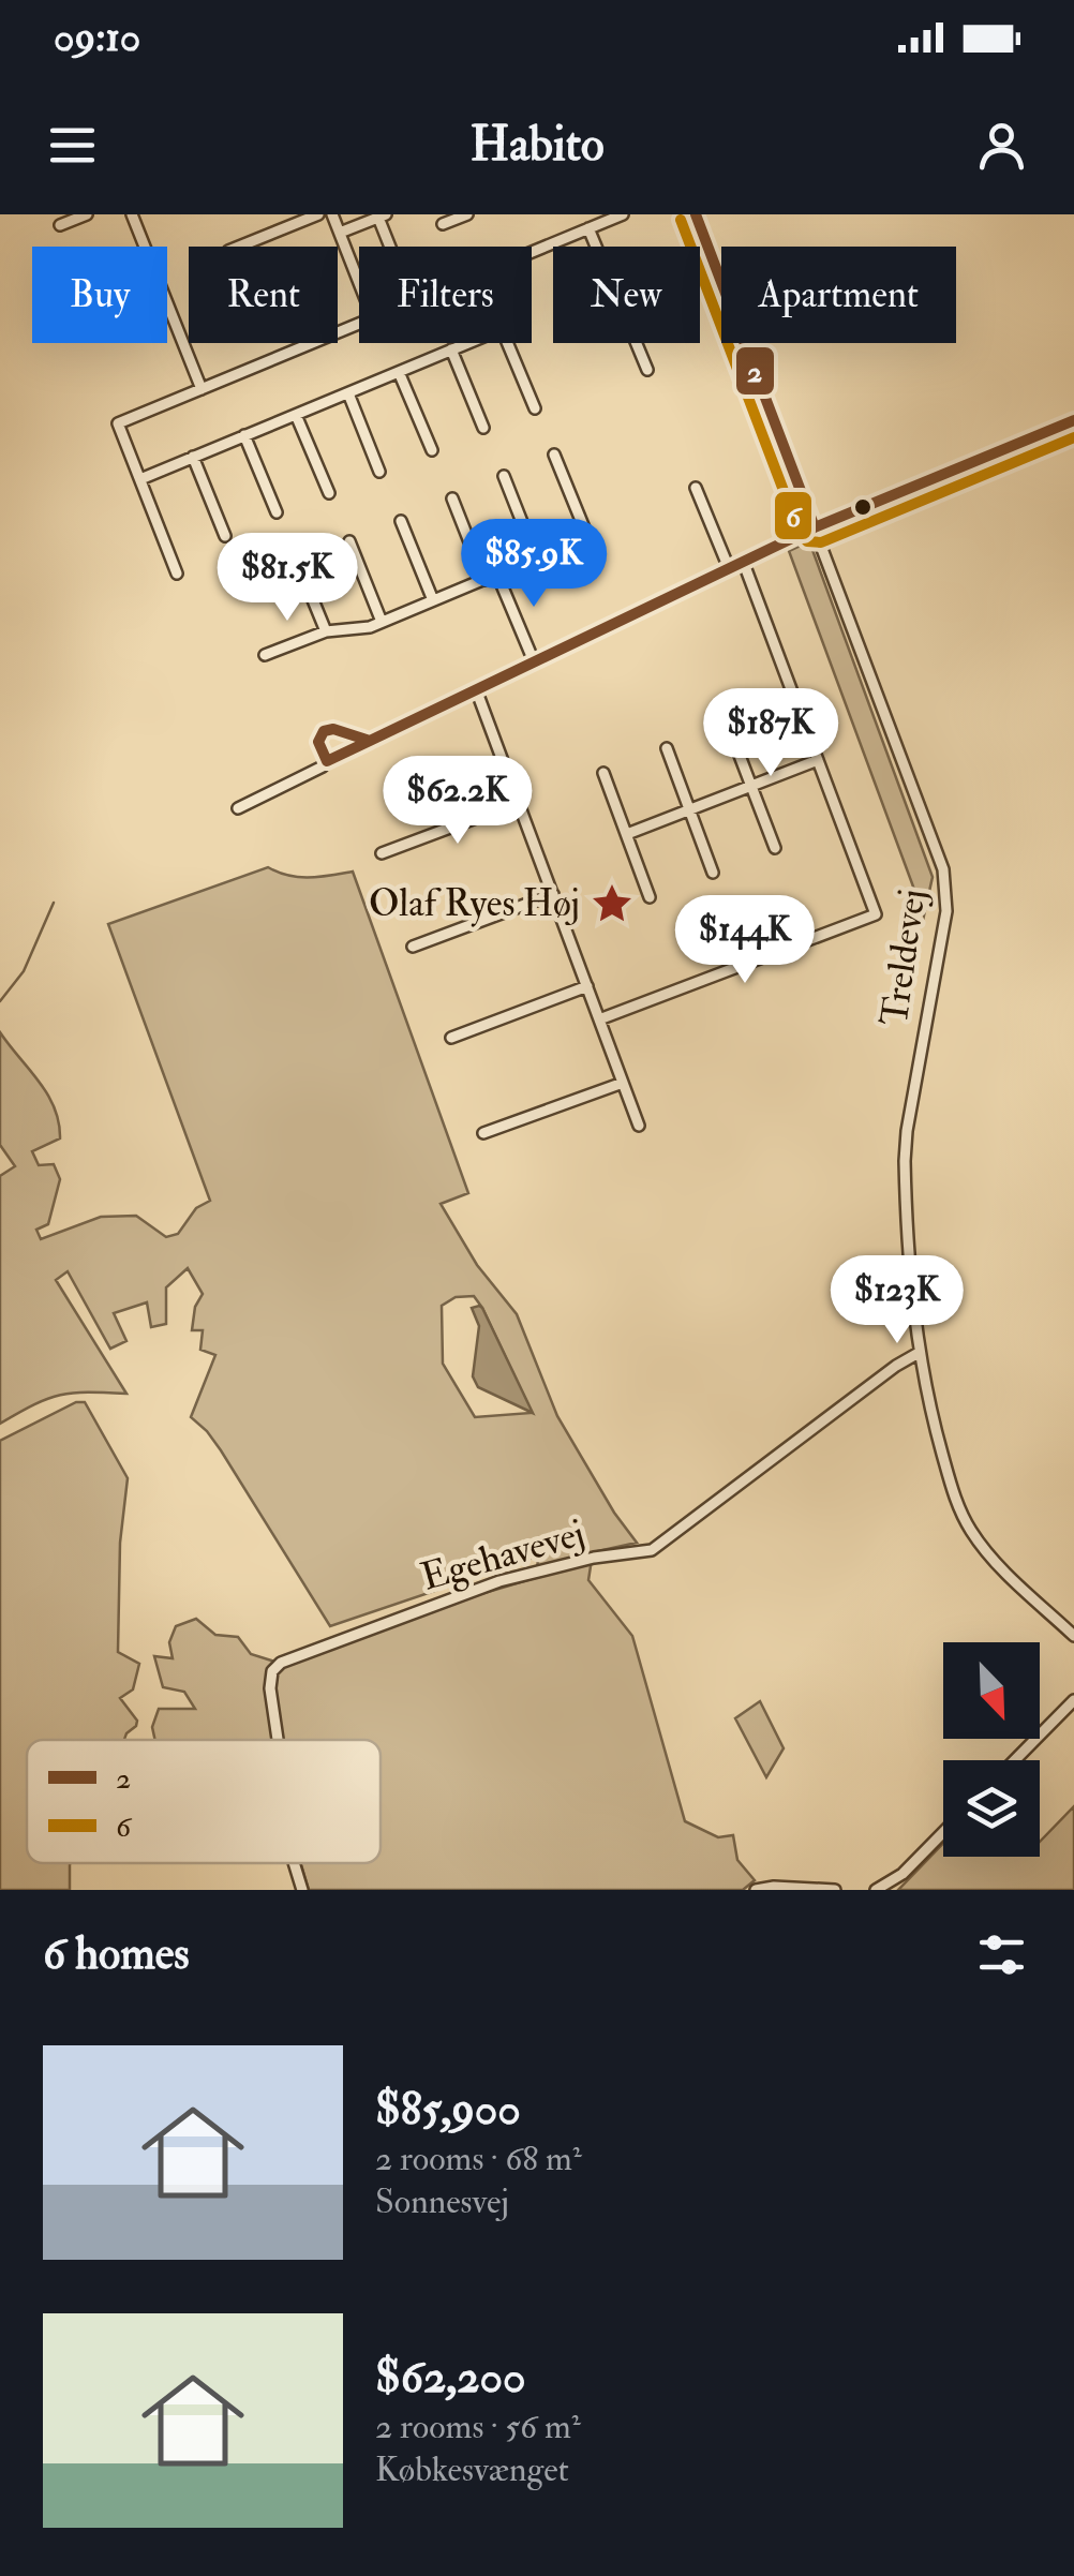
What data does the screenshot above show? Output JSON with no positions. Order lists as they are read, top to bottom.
{
  "streets": {
    "street": ["Treldevej", "Egehavevej"]
  },
  "crossings": [
    ["Treldevej", "Egehavevej"]
  ],
  "places": {
    "place": ["Olaf Ryes Høj"]
  },
  "lines": ["transit line 2", "transit line 6"],
  "legend": ["2", "6"],
  "north": "bottom right",
  "page": {
    "status": "09:10",
    "header": "Habito",
    "chip": [
      "Buy",
      "Rent",
      "Filters",
      "New",
      "Apartment"
    ],
    "price": [
      "$85.9K",
      "$81.5K",
      "$187K",
      "$62.2K",
      "$144K",
      "$123K"
    ],
    "heading": "6 homes",
    "list": [
      {
        "name": "$85,900",
        "note": "2 rooms · 68 m² · Sonnesvej"
      },
      {
        "name": "$62,200",
        "note": "2 rooms · 56 m² · Købkesvænget"
      }
    ]
  }
}
